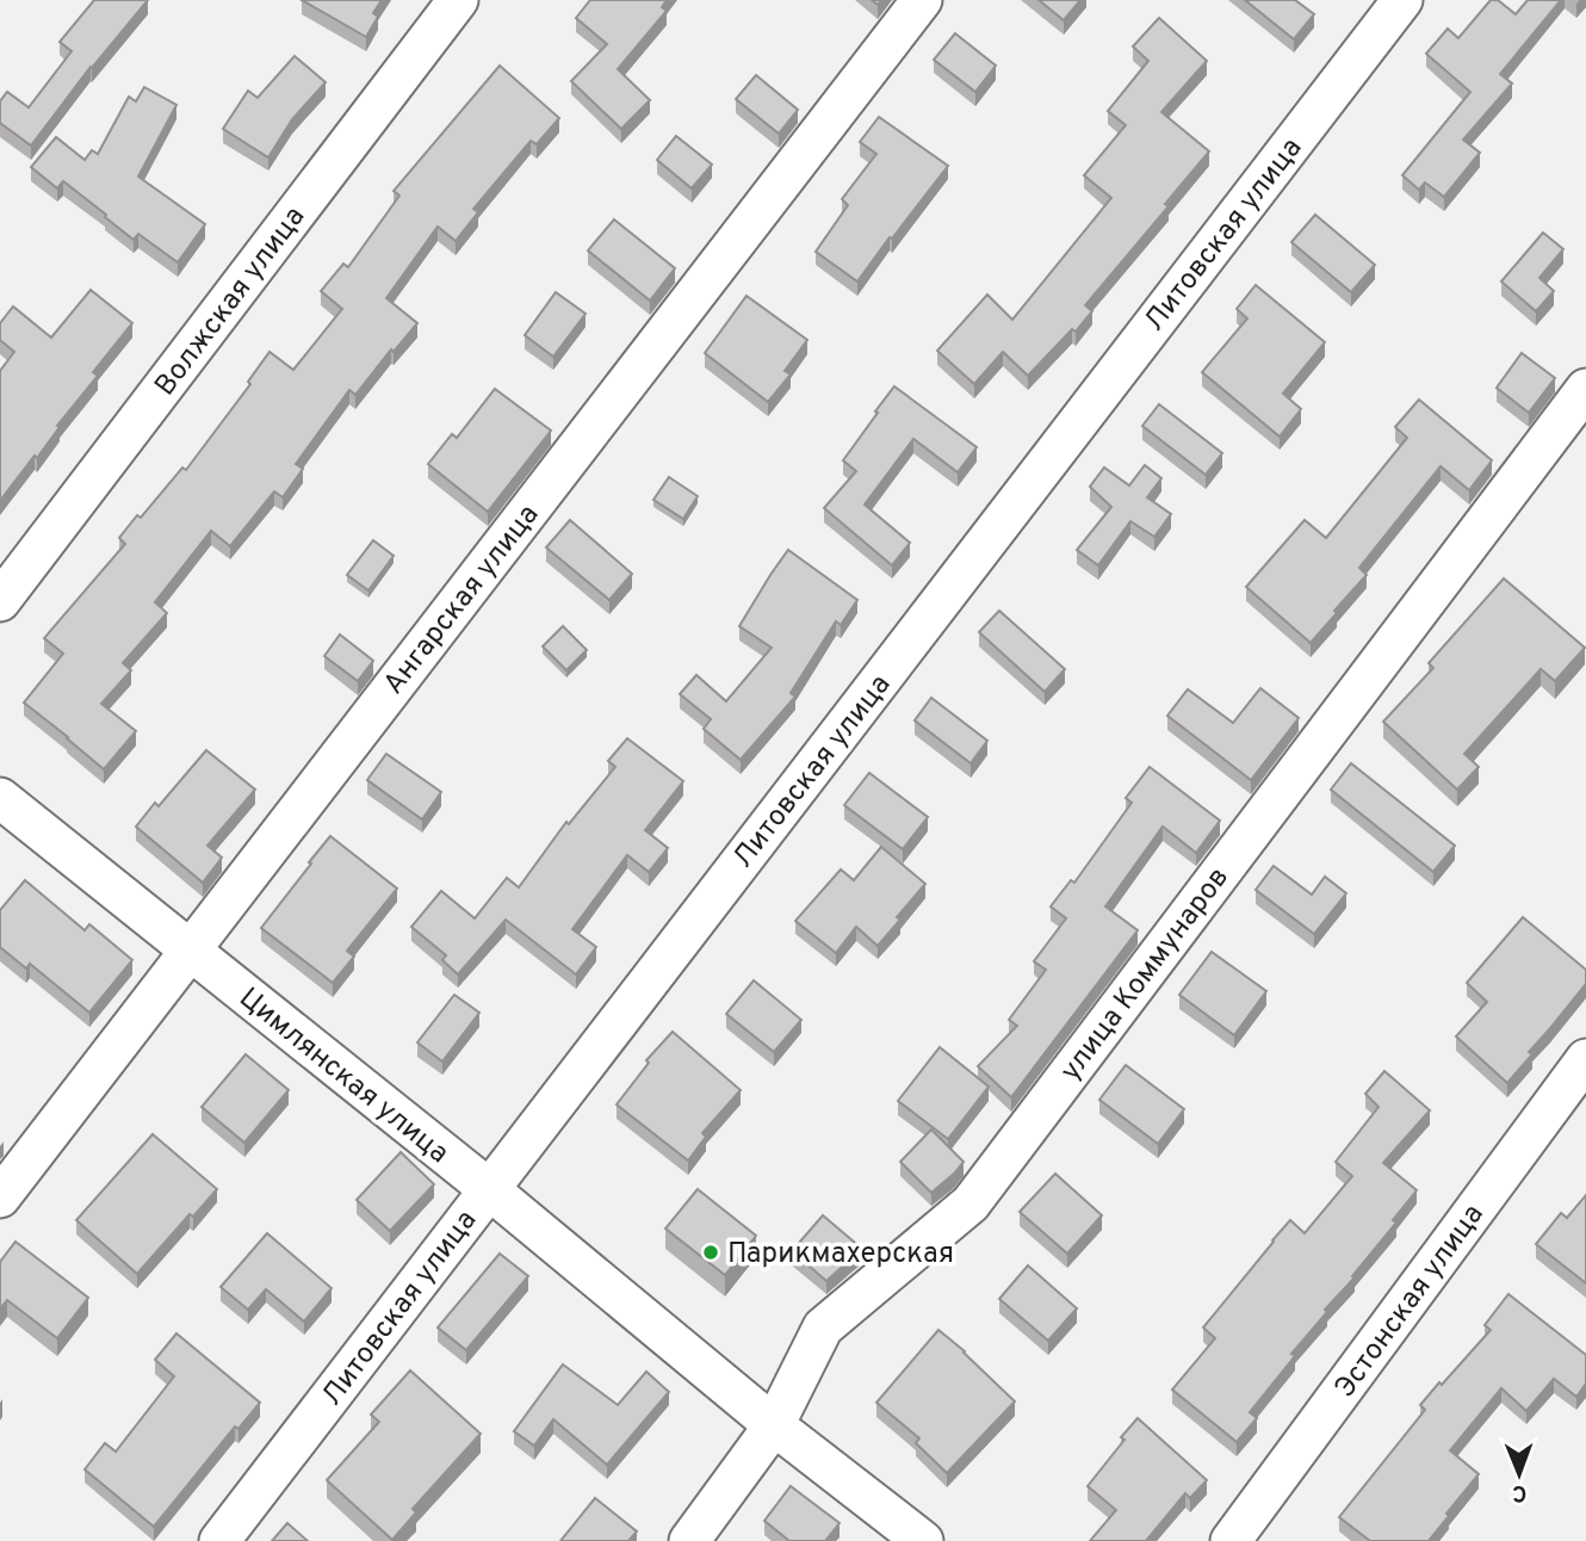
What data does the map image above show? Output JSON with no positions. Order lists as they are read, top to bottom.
{
  "streets": {
    "street": [
      "Литовская улица",
      "Волжская улица",
      "Ангарская улица",
      "улица Коммунаров",
      "Цимлянская улица",
      "Эстонская улица"
    ]
  },
  "crossings": [
    ["Литовская улица", "Цимлянская улица"],
    ["Ангарская улица", "Цимлянская улица"],
    ["улица Коммунаров", "Цимлянская улица"]
  ],
  "places": ["Парикмахерская"],
  "north": "bottom"
}
